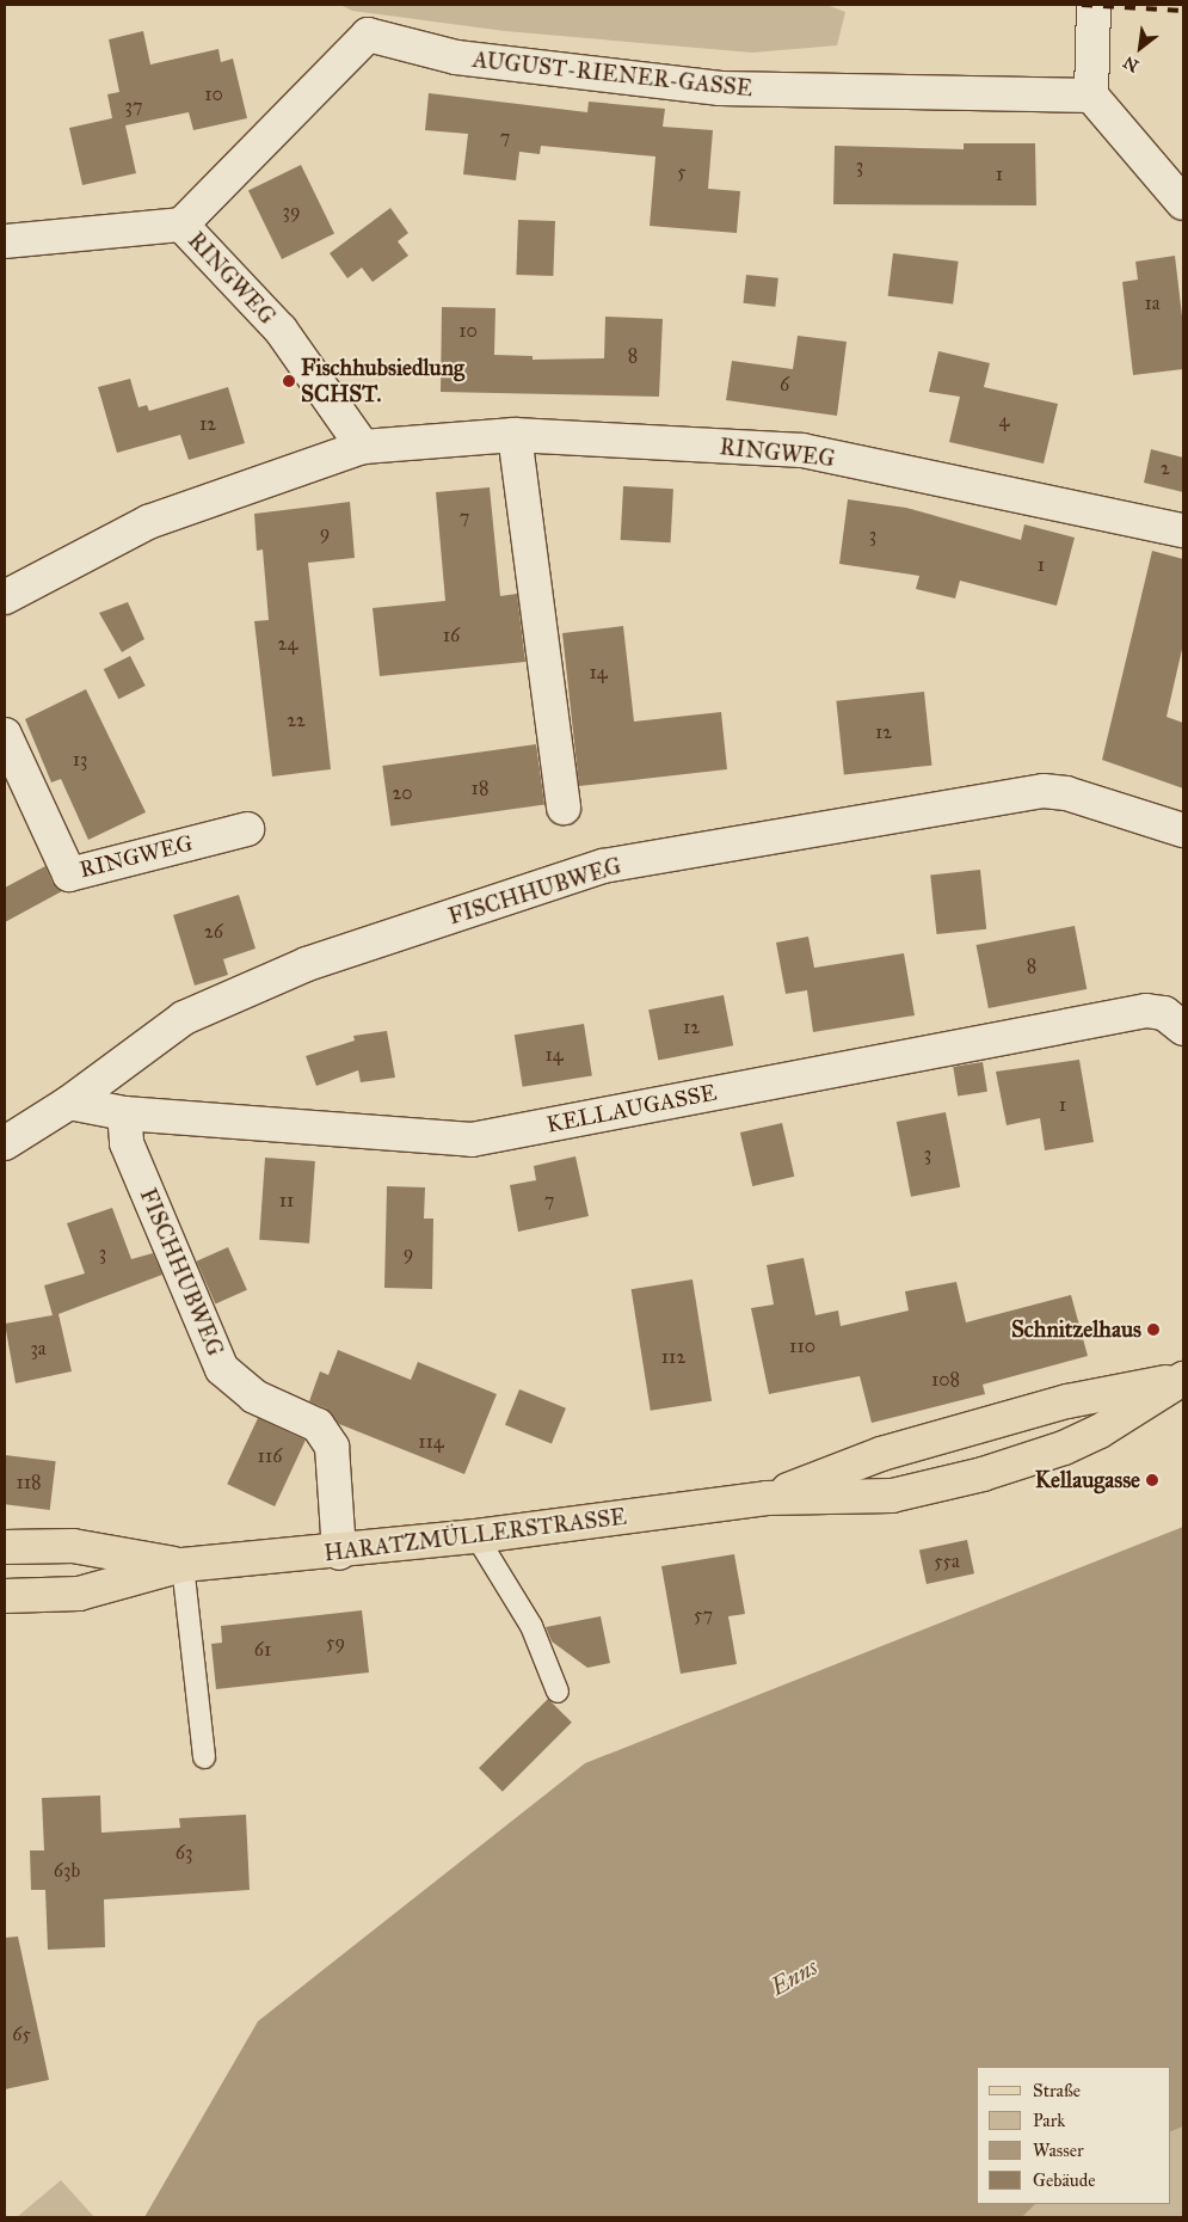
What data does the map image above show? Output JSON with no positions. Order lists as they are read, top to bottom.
{
  "streets": {
    "main road": ["HARATZMÜLLERSTRASSE"],
    "street": [
      "AUGUST-RIENER-GASSE",
      "RINGWEG",
      "FISCHHUBWEG",
      "KELLAUGASSE"
    ]
  },
  "crossings": [
    ["AUGUST-RIENER-GASSE", "RINGWEG"],
    ["FISCHHUBWEG", "KELLAUGASSE"],
    ["FISCHHUBWEG", "HARATZMÜLLERSTRASSE"]
  ],
  "water": ["Enns"],
  "places": ["Fischhubsiedlung SCHST.", "Schnitzelhaus", "Kellaugasse"],
  "house_numbers": [
    "10",
    "37",
    "7",
    "3",
    "5",
    "1",
    "39",
    "1a",
    "10",
    "8",
    "6",
    "4",
    "12",
    "2",
    "7",
    "9",
    "3",
    "1",
    "16",
    "24",
    "14",
    "22",
    "12",
    "13",
    "18",
    "20",
    "26",
    "8",
    "12",
    "14",
    "1",
    "3",
    "11",
    "7",
    "3",
    "9",
    "110",
    "3a",
    "112",
    "108",
    "114",
    "116",
    "118",
    "55a",
    "57",
    "59",
    "61",
    "63",
    "63b",
    "65"
  ],
  "legend": [
    "Straße",
    "Park",
    "Wasser",
    "Gebäude"
  ],
  "north": "bottom left"
}
